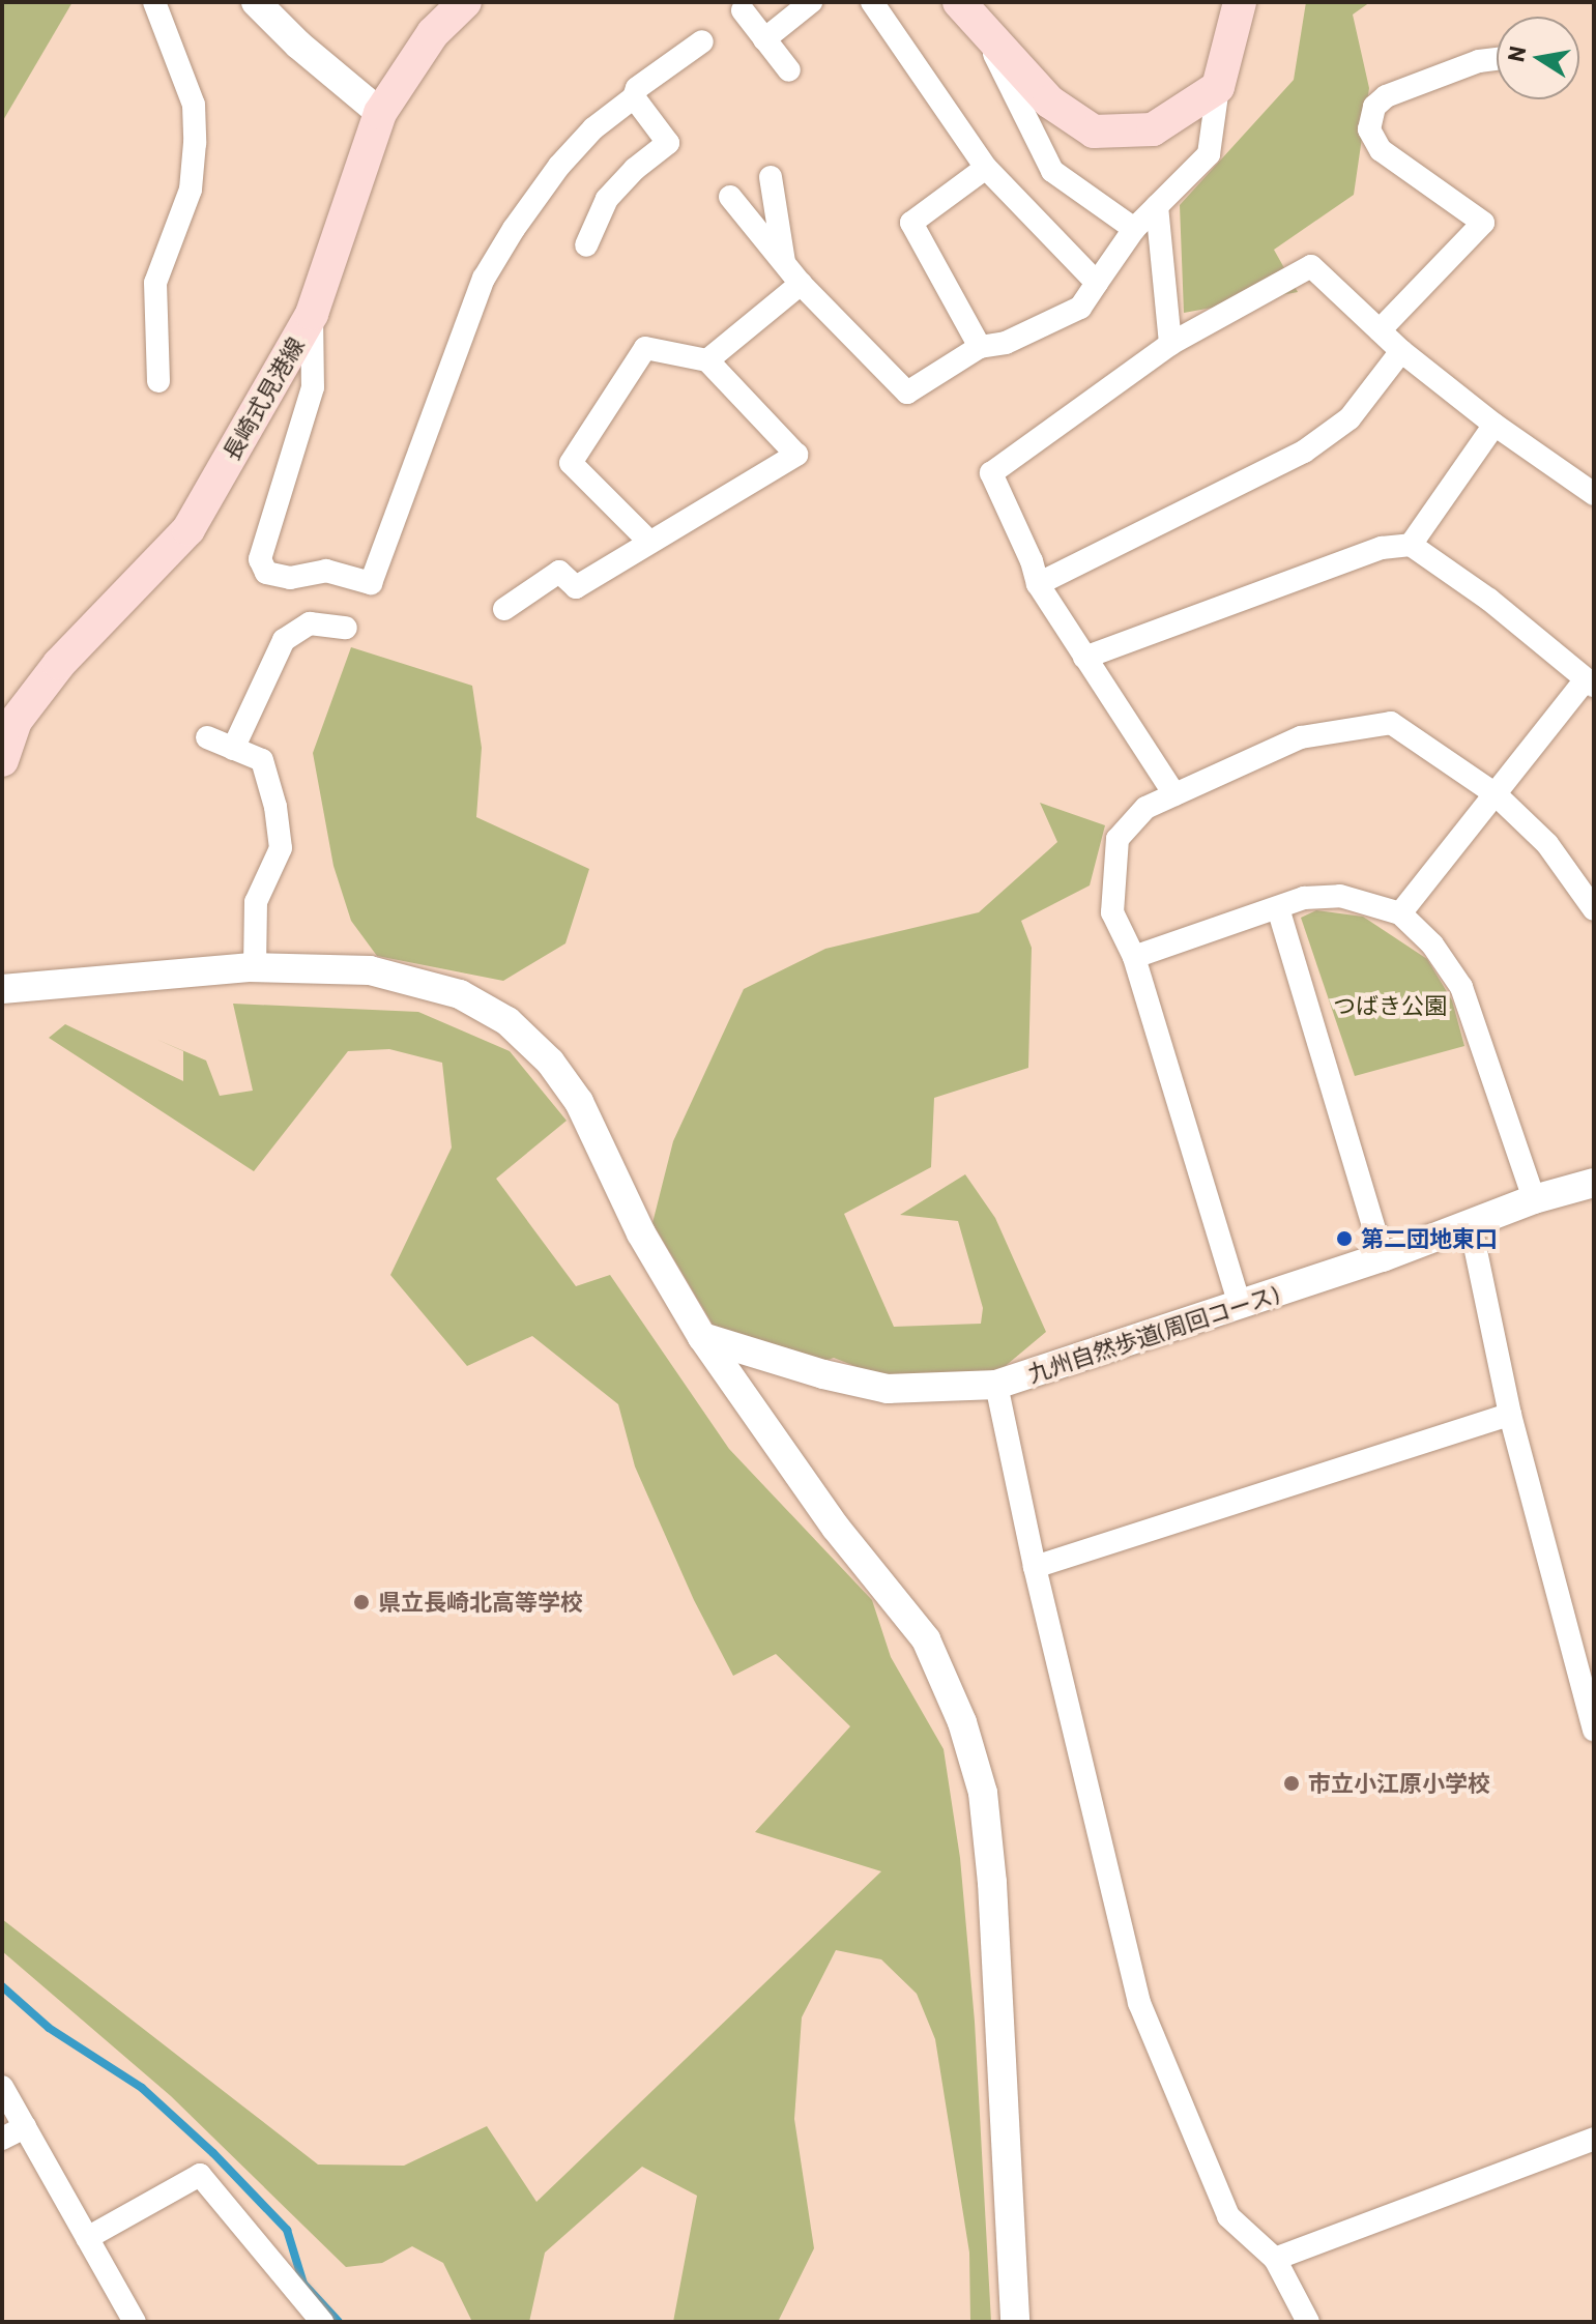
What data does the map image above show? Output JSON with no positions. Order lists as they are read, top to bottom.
{
  "streets": {
    "main road": ["長崎式見港線"],
    "street": ["九州自然歩道(周回コース)"]
  },
  "parks": ["つばき公園"],
  "places": ["第二団地東口", "県立長崎北高等学校", "市立小江原小学校"],
  "north": "left"
}
